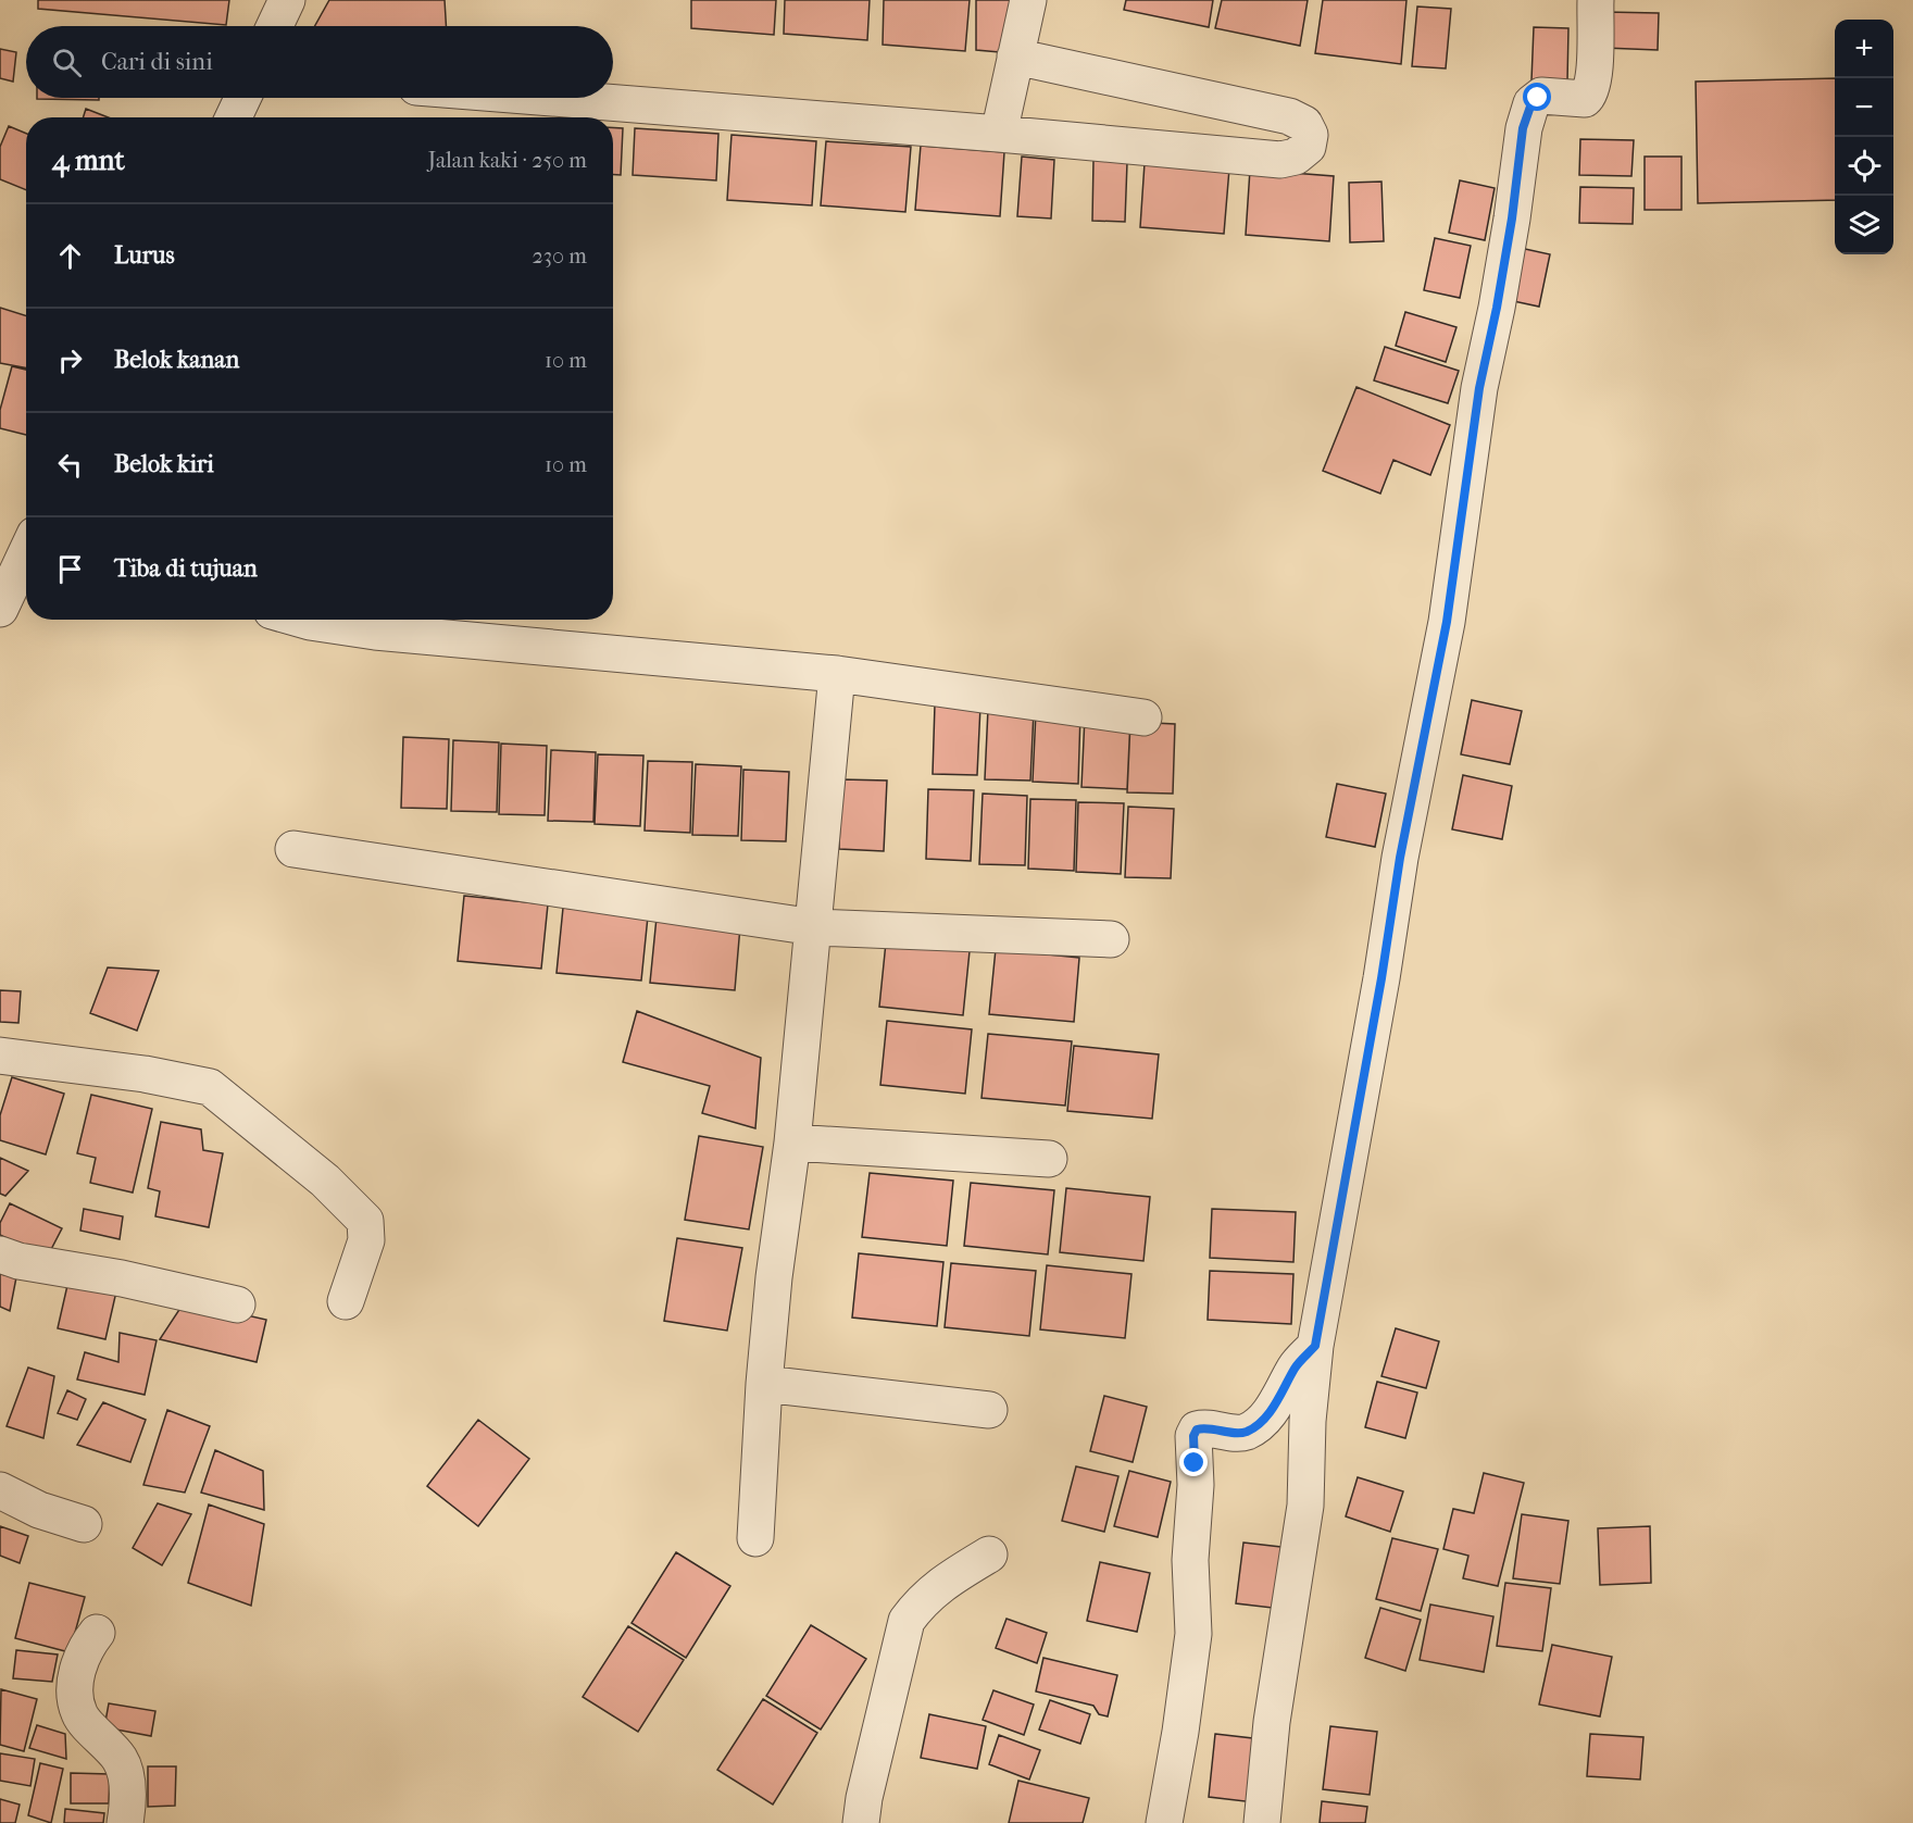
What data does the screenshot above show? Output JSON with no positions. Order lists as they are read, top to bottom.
{
  "page": {
    "map_buttons": ["+", "−"],
    "search": "Cari di sini",
    "heading": ["4 mnt", "Jalan kaki · 250 m"],
    "list": [
      ["Lurus", "230 m"],
      ["Belok kanan", "10 m"],
      ["Belok kiri", "10 m"],
      "Tiba di tujuan"
    ]
  }
}
